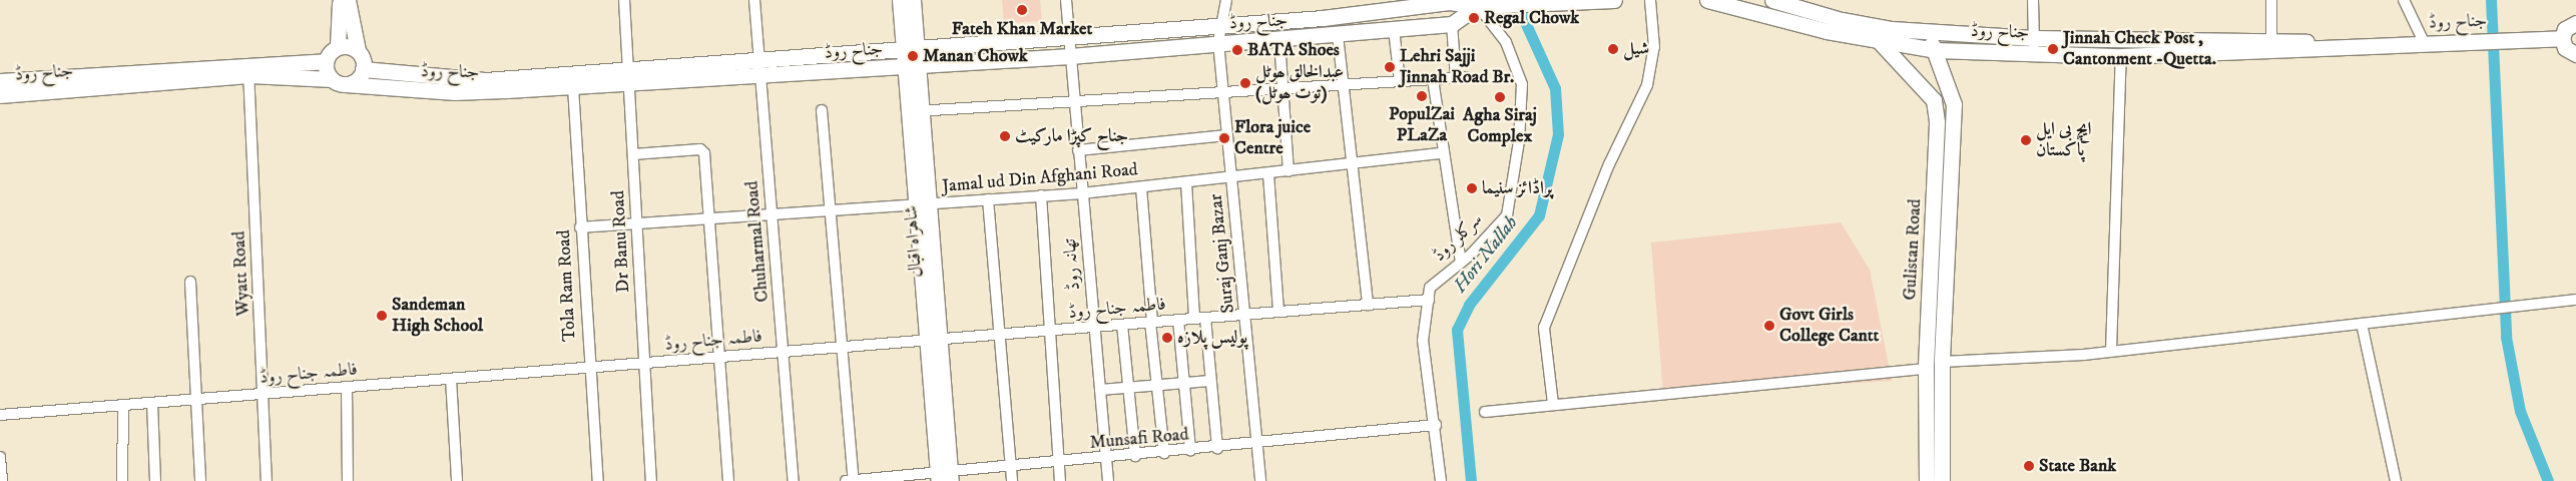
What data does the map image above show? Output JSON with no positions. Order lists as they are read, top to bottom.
{
  "streets": {
    "main road": ["جناح روڈ", "شاہراہ اقبال", "Gulistan Road"],
    "street": [
      "Jamal ud Din Afghani Road",
      "سرکلر روڈ",
      "Dr Banu Road",
      "Chuharmal Road",
      "Suraj Ganj Bazar",
      "تھانہ روڈ",
      "Wyatt Road",
      "Tola Ram Road",
      "فاطمہ جناح روڈ",
      "Munsafi Road"
    ]
  },
  "crossings": [
    ["جناح روڈ", "سرکلر روڈ"],
    ["جناح روڈ", "Dr Banu Road"],
    ["جناح روڈ", "Chuharmal Road"],
    ["جناح روڈ", "شاہراہ اقبال"],
    ["جناح روڈ", "Gulistan Road"],
    ["جناح روڈ", "Suraj Ganj Bazar"],
    ["جناح روڈ", "تھانہ روڈ"],
    ["جناح روڈ", "Wyatt Road"],
    ["جناح روڈ", "Tola Ram Road"],
    ["Jamal ud Din Afghani Road", "Dr Banu Road"],
    ["Jamal ud Din Afghani Road", "Chuharmal Road"],
    ["Jamal ud Din Afghani Road", "شاہراہ اقبال"],
    ["Jamal ud Din Afghani Road", "Suraj Ganj Bazar"],
    ["Jamal ud Din Afghani Road", "تھانہ روڈ"],
    ["Jamal ud Din Afghani Road", "Tola Ram Road"],
    ["سرکلر روڈ", "فاطمہ جناح روڈ"],
    ["سرکلر روڈ", "Munsafi Road"],
    ["Dr Banu Road", "فاطمہ جناح روڈ"],
    ["Chuharmal Road", "فاطمہ جناح روڈ"],
    ["شاہراہ اقبال", "فاطمہ جناح روڈ"],
    ["شاہراہ اقبال", "Munsafi Road"],
    ["Suraj Ganj Bazar", "فاطمہ جناح روڈ"],
    ["Suraj Ganj Bazar", "Munsafi Road"],
    ["تھانہ روڈ", "فاطمہ جناح روڈ"],
    ["تھانہ روڈ", "Munsafi Road"],
    ["Wyatt Road", "فاطمہ جناح روڈ"],
    ["Tola Ram Road", "فاطمہ جناح روڈ"]
  ],
  "water": ["Hori Nallah"],
  "places": [
    "Fateh Khan Market",
    "Regal Chowk",
    "شیل",
    "Jinnah Check Post , Cantonment -Quetta.",
    "BATA Shoes",
    "Manan Chowk",
    "Lehri Sajji Jinnah Road Br.",
    "عبدالخالق ھوٹل (توت ھوٹل)",
    "PopulZai PLaZa",
    "Agha Siraj Complex",
    "جناح کپڑا مارکیٹ",
    "Flora juice Centre",
    "ایچ بی ایل پاکستان",
    "پراڈائز سنیما",
    "Sandeman High School",
    "Govt Girls College Cantt",
    "پولیس پلازہ",
    "State Bank"
  ]
}
